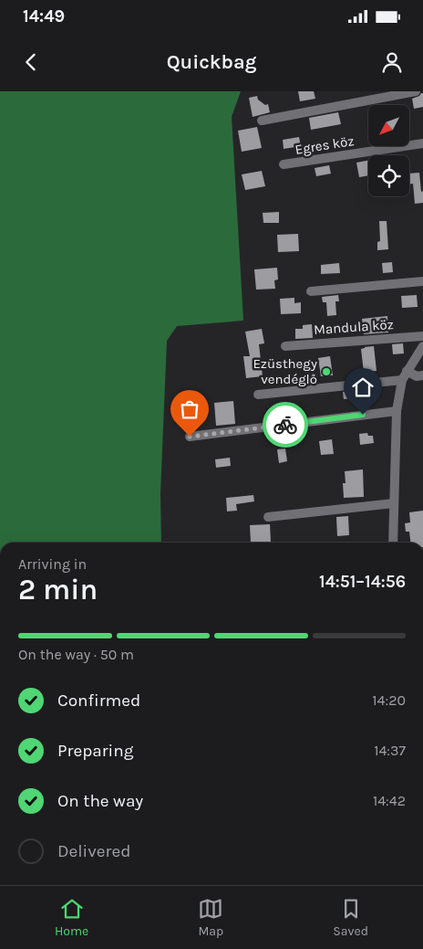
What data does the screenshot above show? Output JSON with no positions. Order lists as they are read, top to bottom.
{
  "streets": {
    "street": ["Egres köz", "Mandula köz"]
  },
  "places": ["Ezüsthegy vendéglő"],
  "north": "bottom left",
  "page": {
    "status": "14:49",
    "header": "Quickbag",
    "heading": ["2 min", "Arriving in", "14:51–14:56"],
    "bar": "On the way · 50 m",
    "list": [
      ["Confirmed", "14:20"],
      ["Preparing", "14:37"],
      ["On the way", "14:42"],
      "Delivered"
    ],
    "tabs": ["Home", "Map", "Saved"]
  }
}
